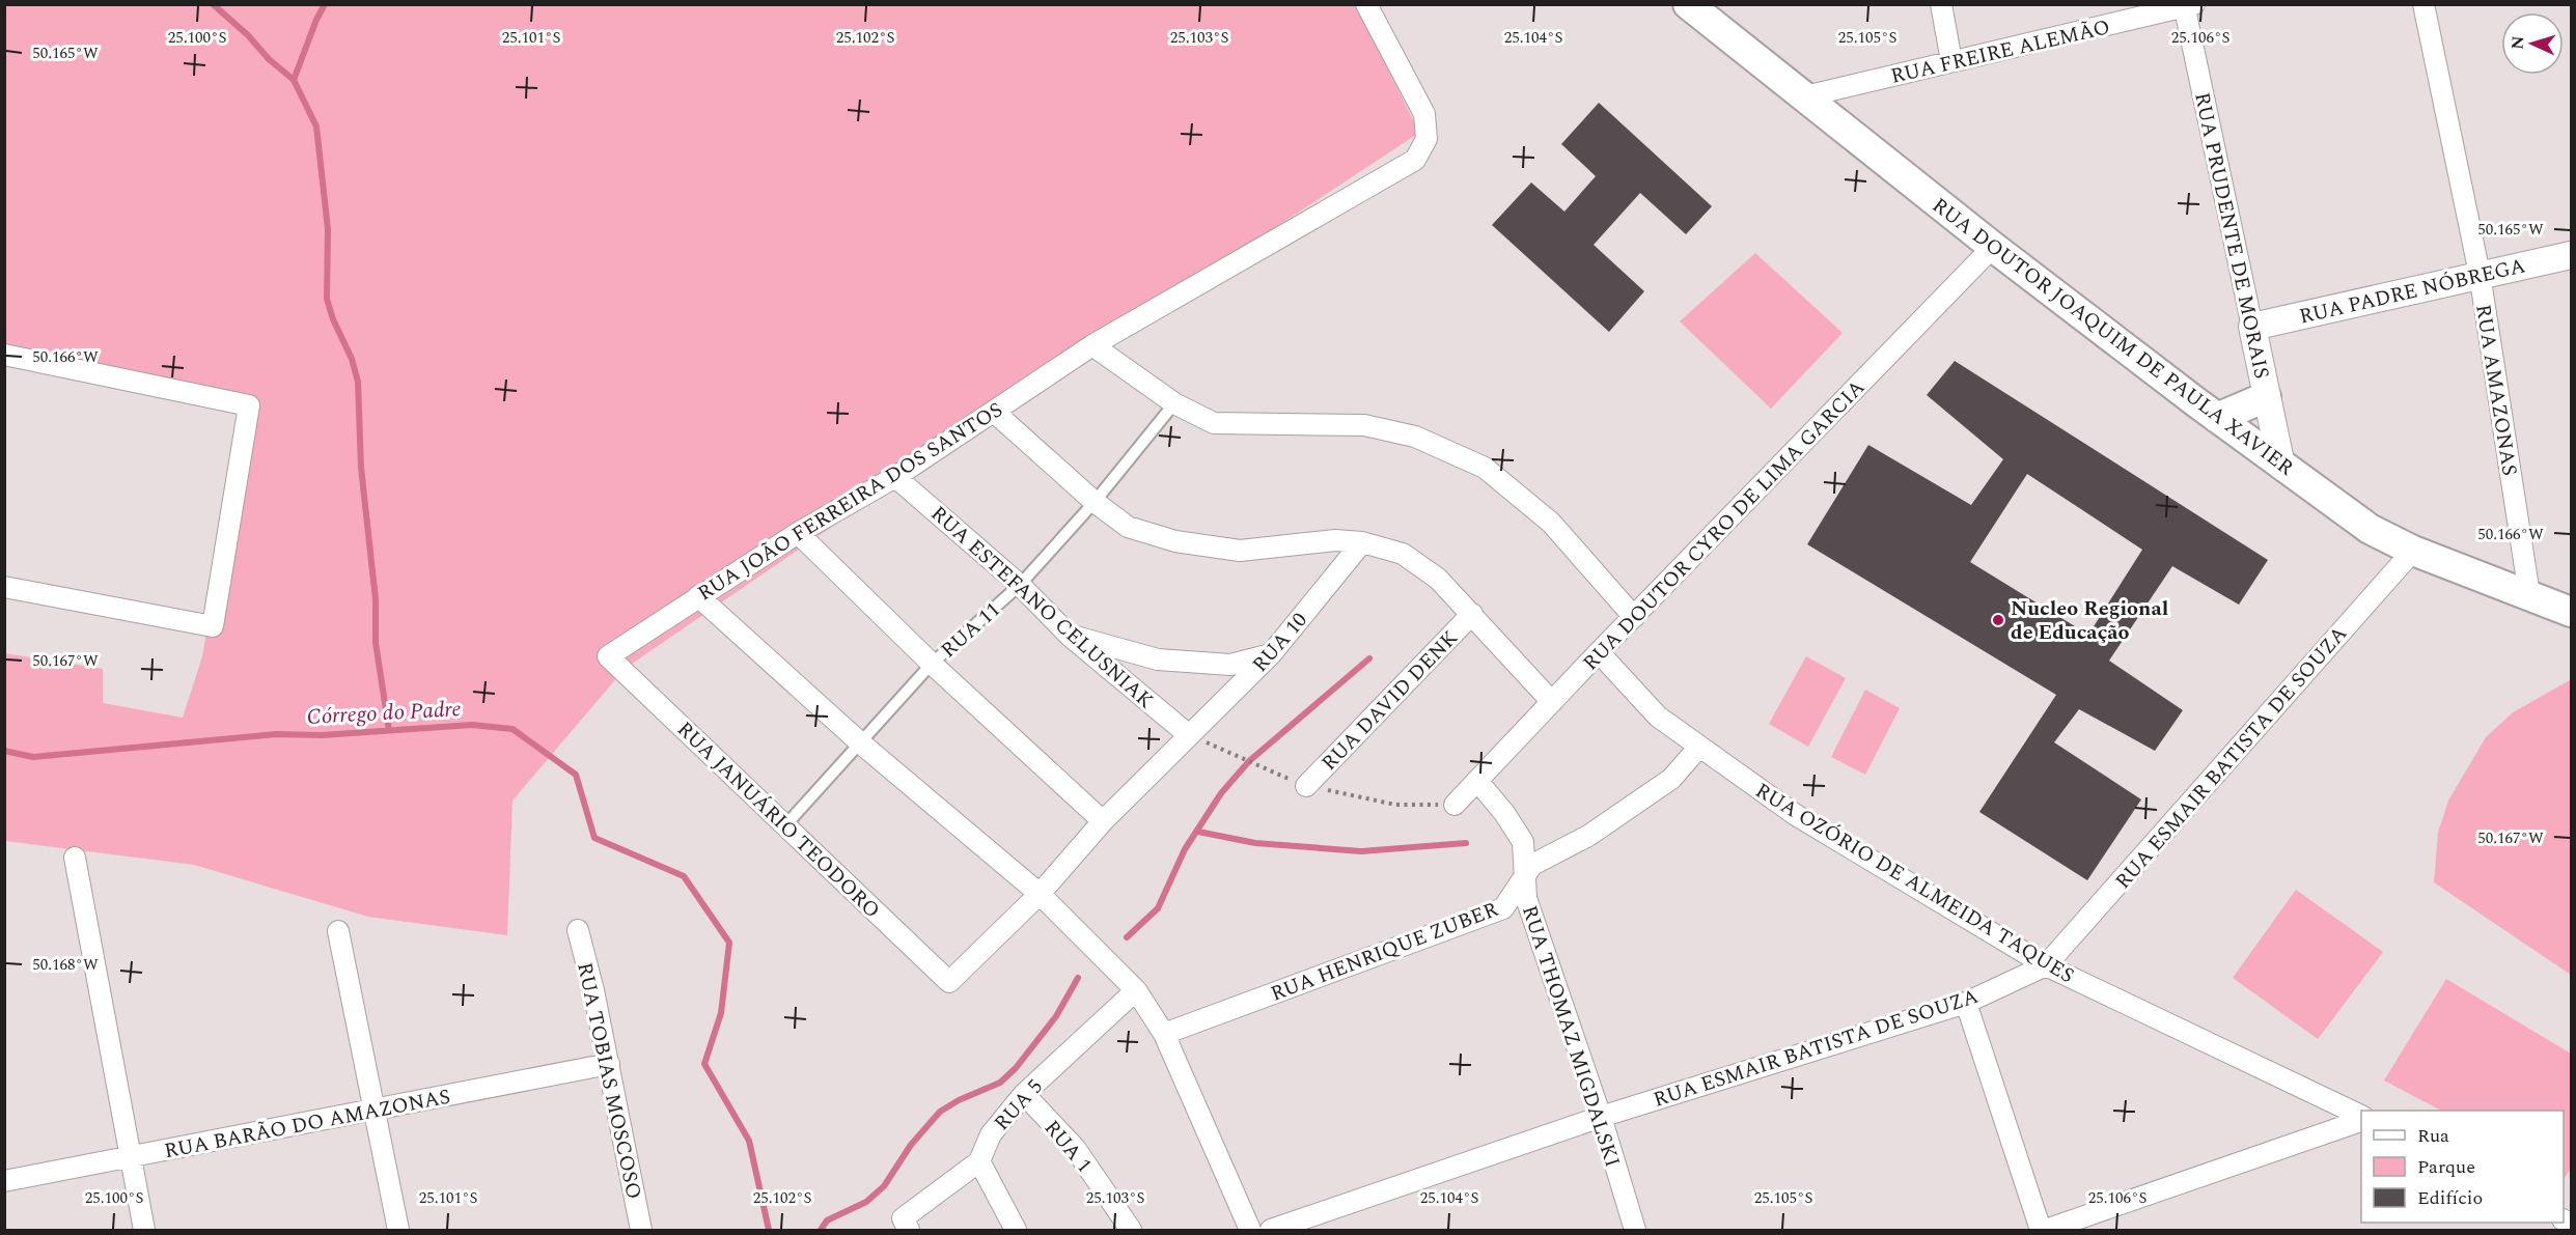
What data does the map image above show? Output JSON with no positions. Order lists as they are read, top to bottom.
{
  "streets": {
    "main road": ["RUA DOUTOR JOAQUIM DE PAULA XAVIER"],
    "street": [
      "RUA FREIRE ALEMÃO",
      "RUA PRUDENTE DE MORAIS",
      "RUA PADRE NÓBREGA",
      "RUA AMAZONAS",
      "RUA JOÃO FERREIRA DOS SANTOS",
      "RUA DOUTOR CYRO DE LIMA GARCIA",
      "RUA ESTEFANO CELUSNIAK",
      "RUA 10",
      "RUA DAVID DENK",
      "RUA ESMAIR BATISTA DE SOUZA",
      "RUA JANUÁRIO TEODORO",
      "RUA OZÓRIO DE ALMEIDA TAQUES",
      "RUA HENRIQUE ZUBER",
      "RUA THOMAZ MIGDALSKI",
      "RUA TOBIAS MOSCOSO",
      "RUA 5",
      "RUA BARÃO DO AMAZONAS",
      "RUA 1"
    ],
    "lane": ["RUA 11"]
  },
  "crossings": [
    ["RUA FREIRE ALEMÃO", "RUA PRUDENTE DE MORAIS"],
    ["RUA FREIRE ALEMÃO", "RUA DOUTOR JOAQUIM DE PAULA XAVIER"],
    ["RUA PRUDENTE DE MORAIS", "RUA PADRE NÓBREGA"],
    ["RUA PRUDENTE DE MORAIS", "RUA DOUTOR JOAQUIM DE PAULA XAVIER"],
    ["RUA PADRE NÓBREGA", "RUA AMAZONAS"],
    ["RUA DOUTOR JOAQUIM DE PAULA XAVIER", "RUA AMAZONAS"],
    ["RUA DOUTOR JOAQUIM DE PAULA XAVIER", "RUA DOUTOR CYRO DE LIMA GARCIA"],
    ["RUA DOUTOR JOAQUIM DE PAULA XAVIER", "RUA ESMAIR BATISTA DE SOUZA"],
    ["RUA JOÃO FERREIRA DOS SANTOS", "RUA ESTEFANO CELUSNIAK"],
    ["RUA JOÃO FERREIRA DOS SANTOS", "RUA JANUÁRIO TEODORO"],
    ["RUA DOUTOR CYRO DE LIMA GARCIA", "RUA OZÓRIO DE ALMEIDA TAQUES"],
    ["RUA DOUTOR CYRO DE LIMA GARCIA", "RUA THOMAZ MIGDALSKI"],
    ["RUA ESTEFANO CELUSNIAK", "RUA 11"],
    ["RUA ESTEFANO CELUSNIAK", "RUA 10"],
    ["RUA 11", "RUA JANUÁRIO TEODORO"],
    ["RUA 10", "RUA JANUÁRIO TEODORO"],
    ["RUA ESMAIR BATISTA DE SOUZA", "RUA OZÓRIO DE ALMEIDA TAQUES"],
    ["RUA ESMAIR BATISTA DE SOUZA", "RUA THOMAZ MIGDALSKI"],
    ["RUA OZÓRIO DE ALMEIDA TAQUES", "RUA HENRIQUE ZUBER"],
    ["RUA HENRIQUE ZUBER", "RUA THOMAZ MIGDALSKI"],
    ["RUA TOBIAS MOSCOSO", "RUA BARÃO DO AMAZONAS"],
    ["RUA 5", "RUA 1"]
  ],
  "water": ["Córrego do Padre"],
  "places": ["Nucleo Regional de Educação"],
  "legend": ["Rua", "Parque", "Edifício"],
  "north": "left",
  "coordinates": [
    "25.100°S",
    "25.101°S",
    "25.102°S",
    "25.103°S",
    "25.104°S",
    "25.105°S",
    "25.106°S",
    "50.165°W",
    "50.166°W",
    "50.167°W",
    "50.168°W"
  ]
}
